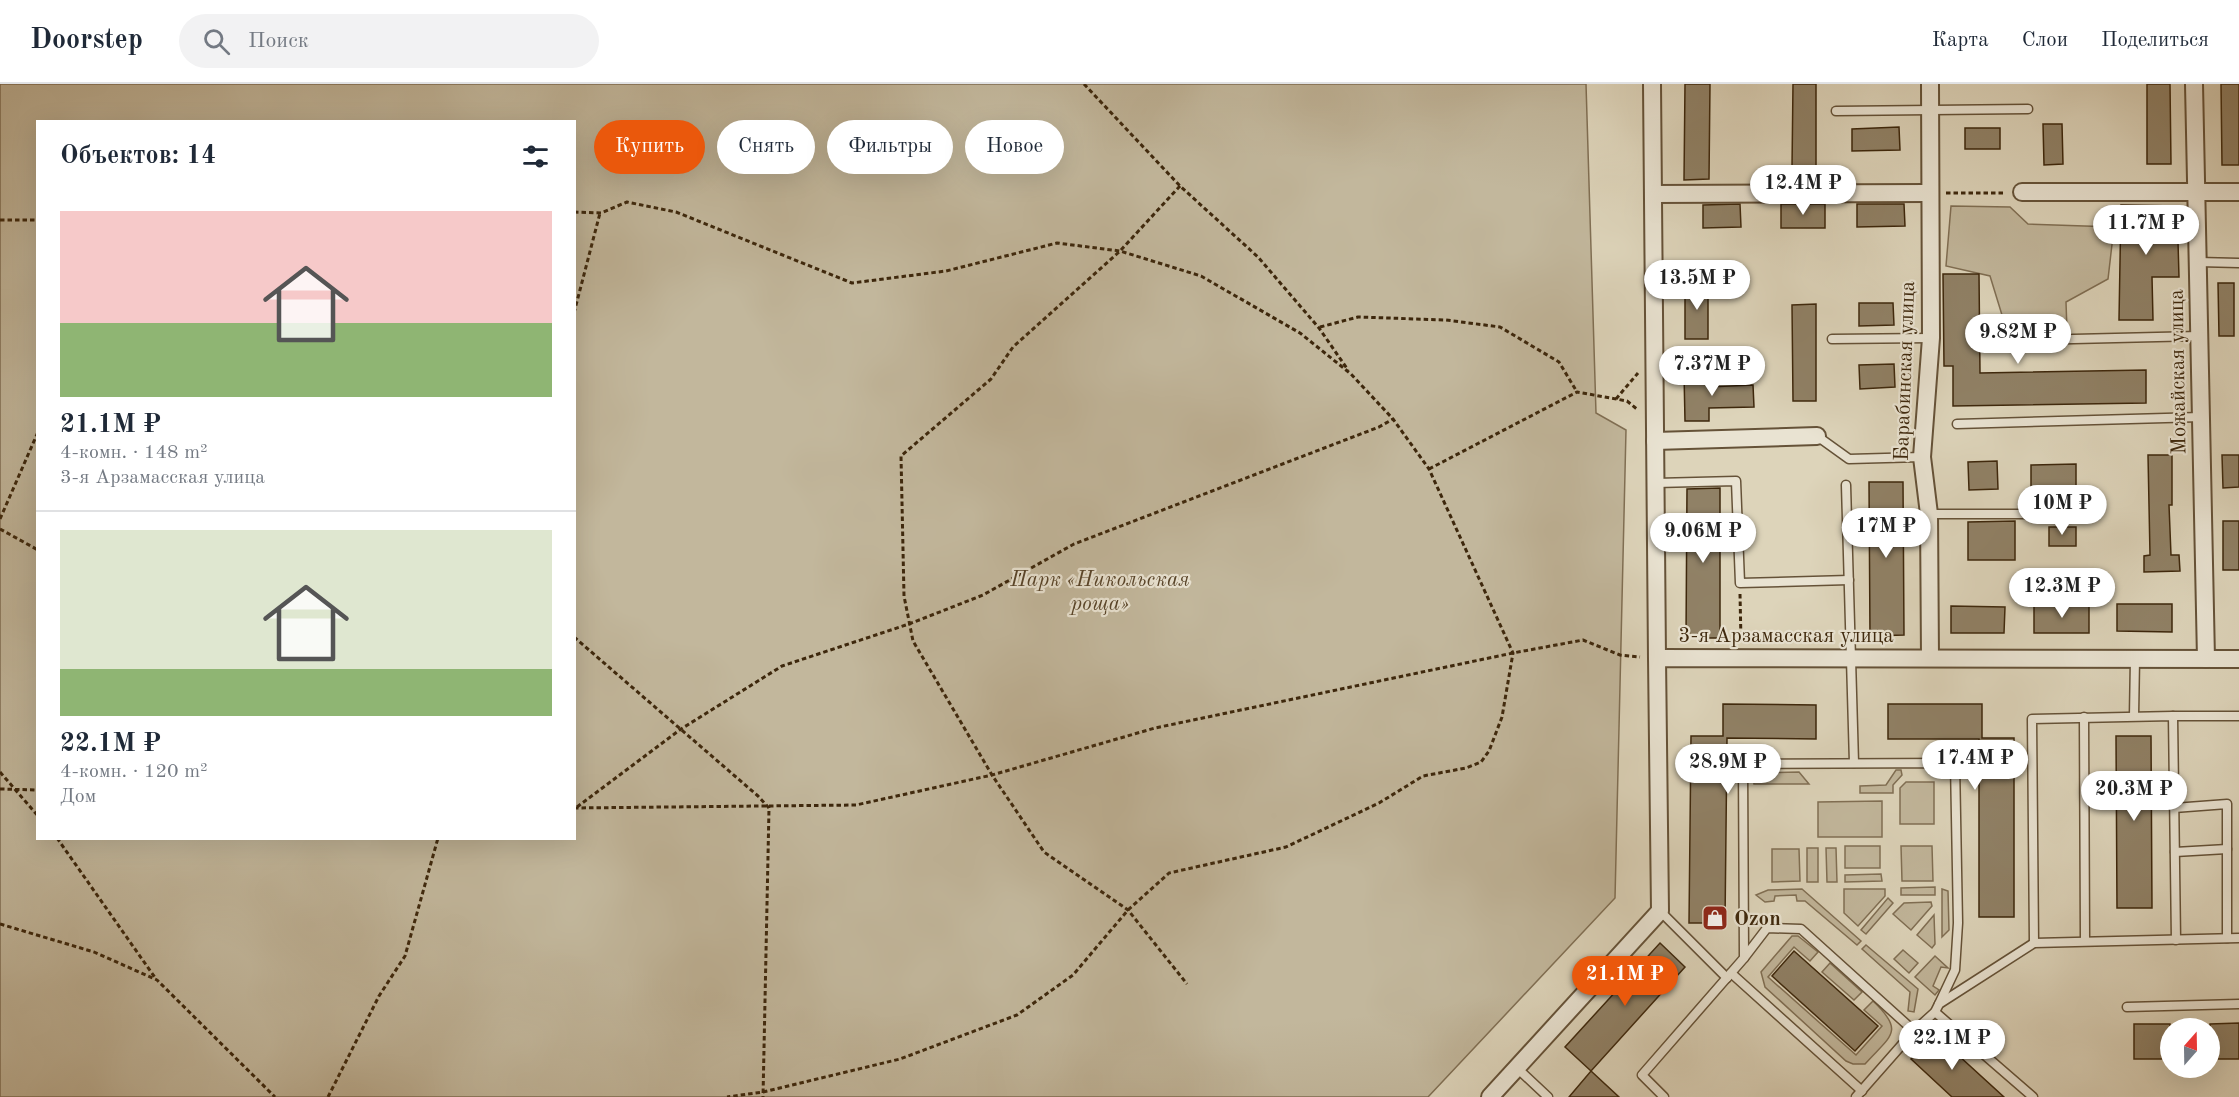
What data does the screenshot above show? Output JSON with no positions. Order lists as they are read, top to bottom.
{
  "streets": {
    "street": ["Барабинская улица", "Можайская улица", "3-я Арзамасская улица"]
  },
  "crossings": [
    ["Барабинская улица", "3-я Арзамасская улица"],
    ["Можайская улица", "3-я Арзамасская улица"]
  ],
  "parks": ["Парк «Никольская роща»"],
  "places": {
    "shop": ["Ozon"]
  },
  "north": "top",
  "page": {
    "header": "Doorstep",
    "search": "Поиск",
    "nav": ["Карта", "Слои", "Поделиться"],
    "chip": [
      "Купить",
      "Снять",
      "Фильтры",
      "Новое"
    ],
    "heading": "Объектов: 14",
    "price": [
      "12.4M ₽",
      "11.7M ₽",
      "13.5M ₽",
      "9.82M ₽",
      "7.37M ₽",
      "10M ₽",
      "17M ₽",
      "9.06M ₽",
      "12.3M ₽",
      "17.4M ₽",
      "28.9M ₽",
      "20.3M ₽",
      "21.1M ₽",
      "22.1M ₽"
    ],
    "list": [
      {
        "name": "21.1M ₽",
        "note": "4-комн. · 148 m² · 3-я Арзамасская улица"
      },
      {
        "name": "22.1M ₽",
        "note": "4-комн. · 120 m² · Дом"
      }
    ]
  }
}
